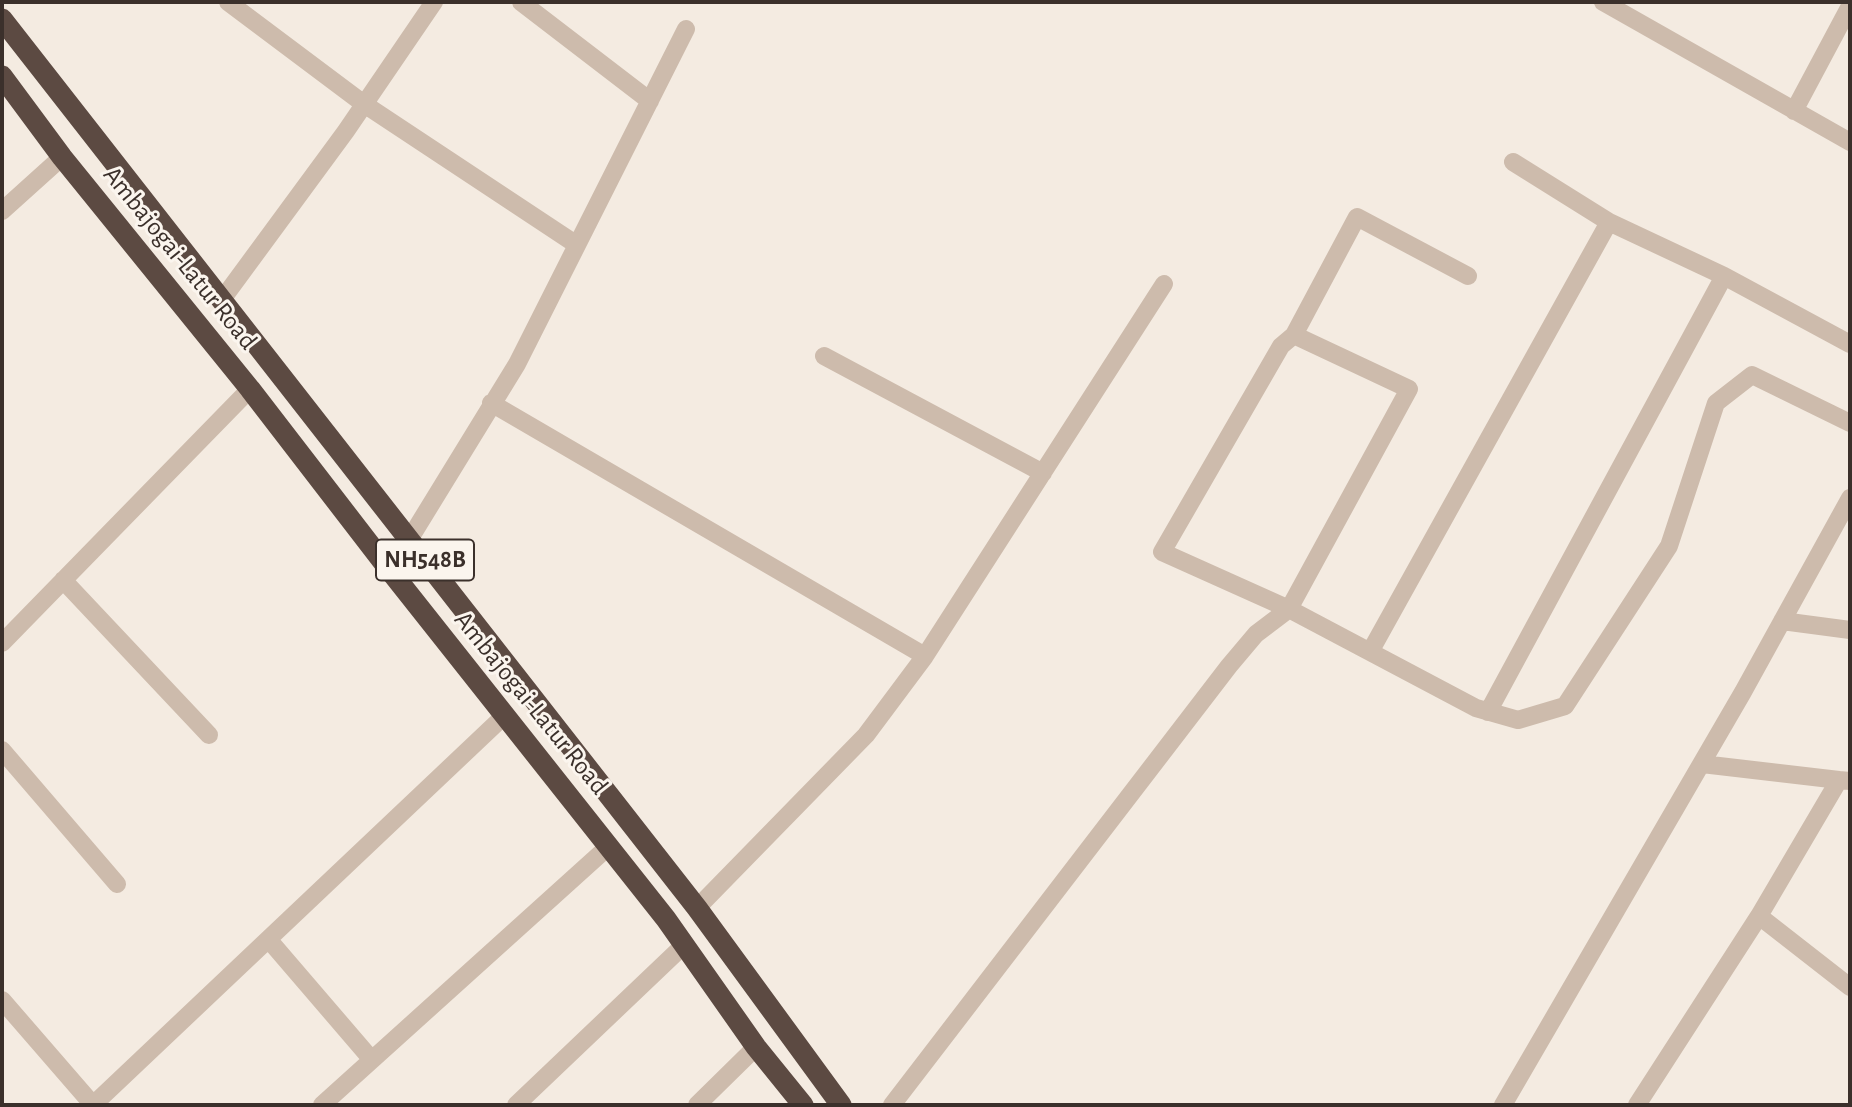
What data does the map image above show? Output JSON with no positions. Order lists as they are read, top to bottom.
{
  "streets": {
    "highway": ["Ambajogai-Latur Road", "NH548B"]
  }
}
